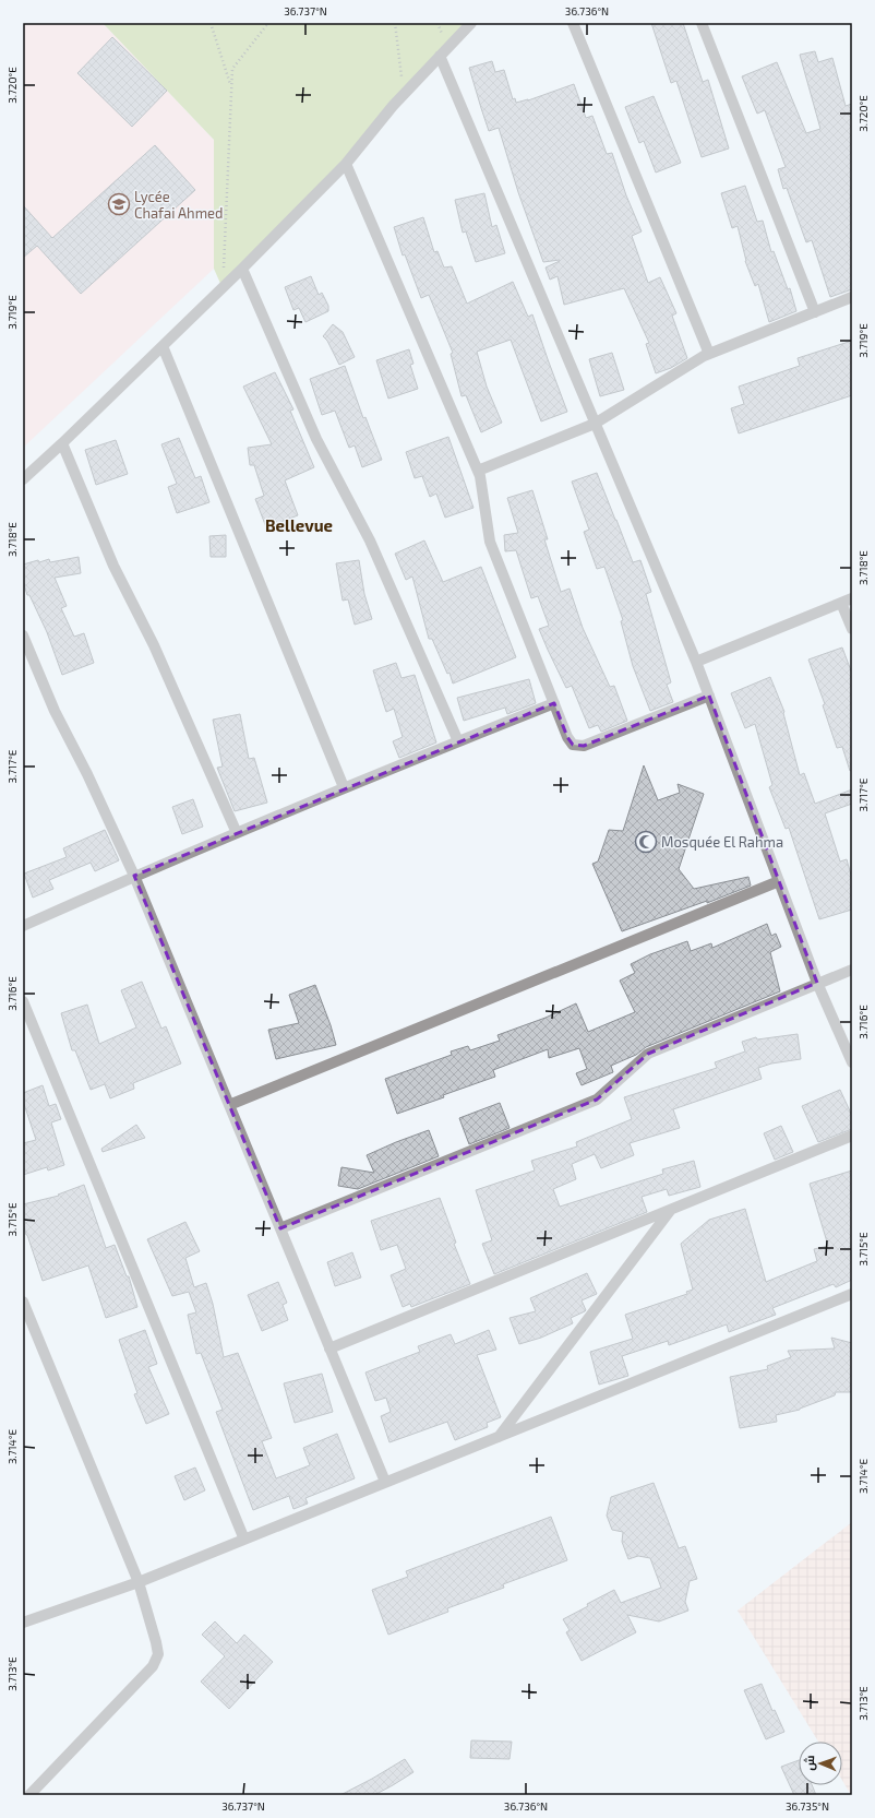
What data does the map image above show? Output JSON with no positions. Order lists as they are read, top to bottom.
{
  "districts": ["Bellevue"],
  "places": {
    "school or university": ["Lycée Chafai Ahmed"],
    "mosque": ["Mosquée El Rahma"]
  },
  "north": "left",
  "coordinates": [
    "36.737°N",
    "36.736°N",
    "3.720°E",
    "3.719°E",
    "3.718°E",
    "3.717°E",
    "3.716°E",
    "3.715°E",
    "3.714°E",
    "3.713°E",
    "36.735°N"
  ]
}
